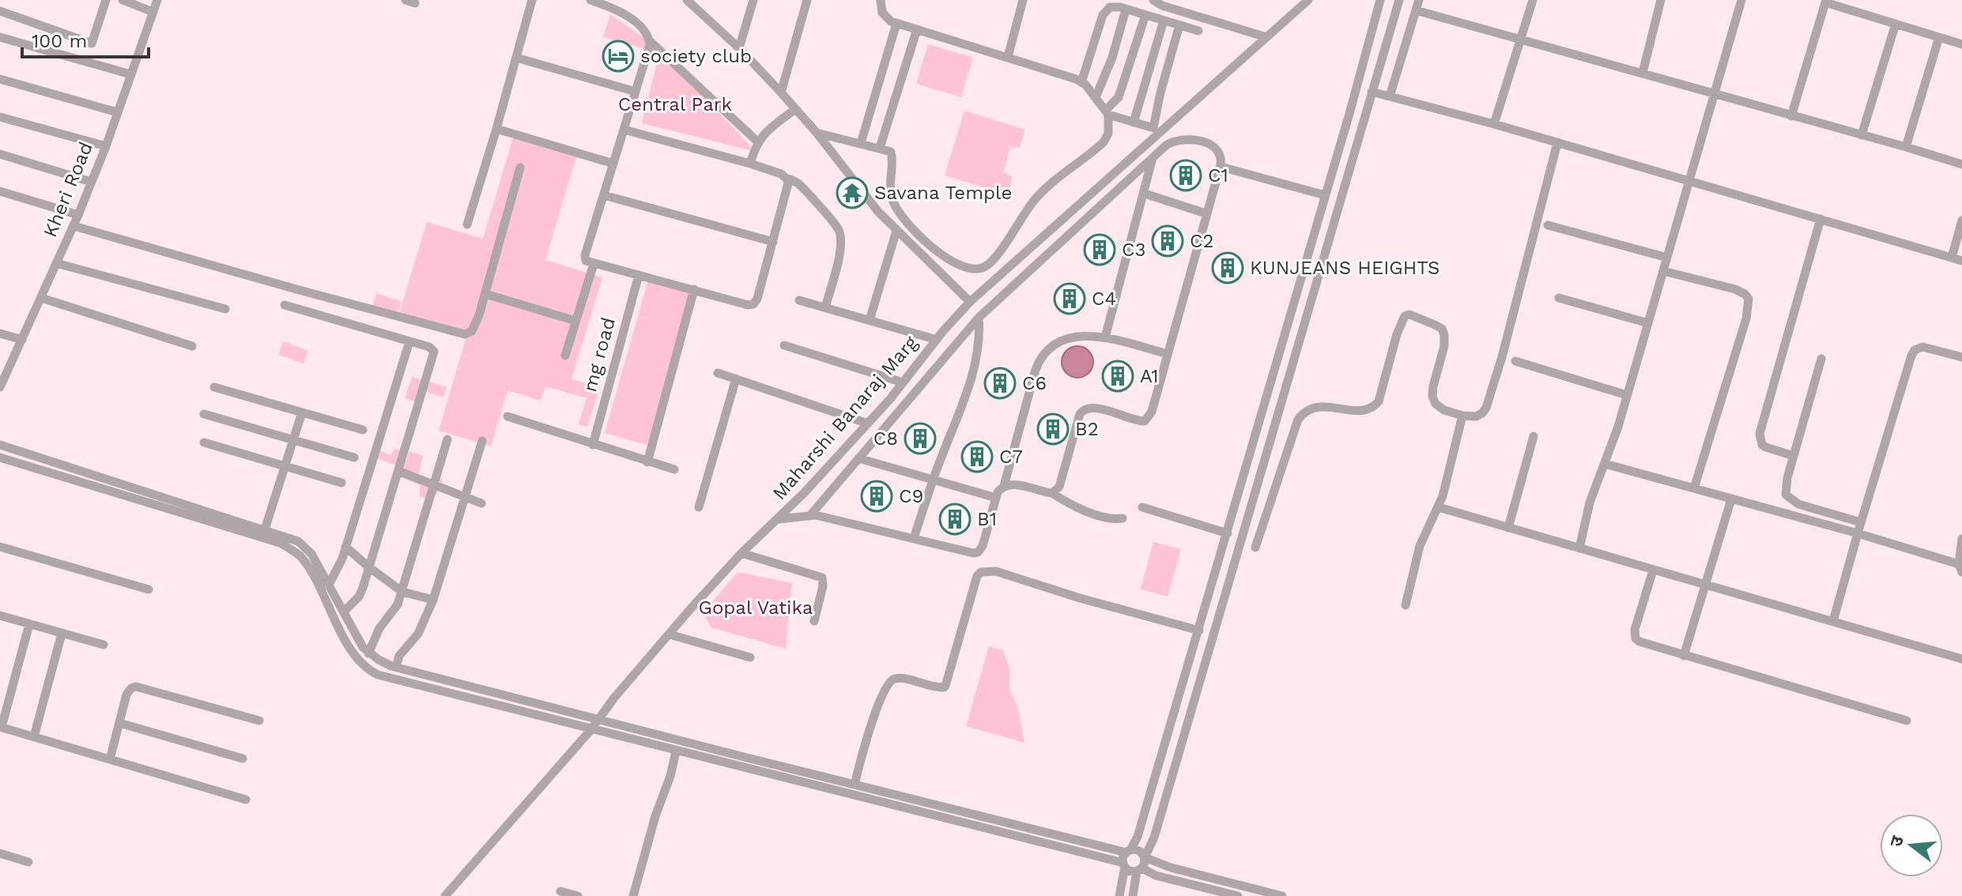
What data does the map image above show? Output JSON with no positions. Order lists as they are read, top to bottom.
{
  "streets": {
    "street": ["Kheri Road", "mg road", "Maharshi Banaraj Marg"]
  },
  "parks": ["Central Park", "Gopal Vatika"],
  "places": {
    "hotel": ["society club"],
    "building": [
      "C1",
      "C2",
      "C3",
      "KUNJEANS HEIGHTS",
      "C4",
      "A1",
      "C6",
      "B2",
      "C8",
      "C7",
      "C9",
      "B1"
    ],
    "temple": ["Savana Temple"]
  },
  "scale_bar": "100 m",
  "north": "left"
}
